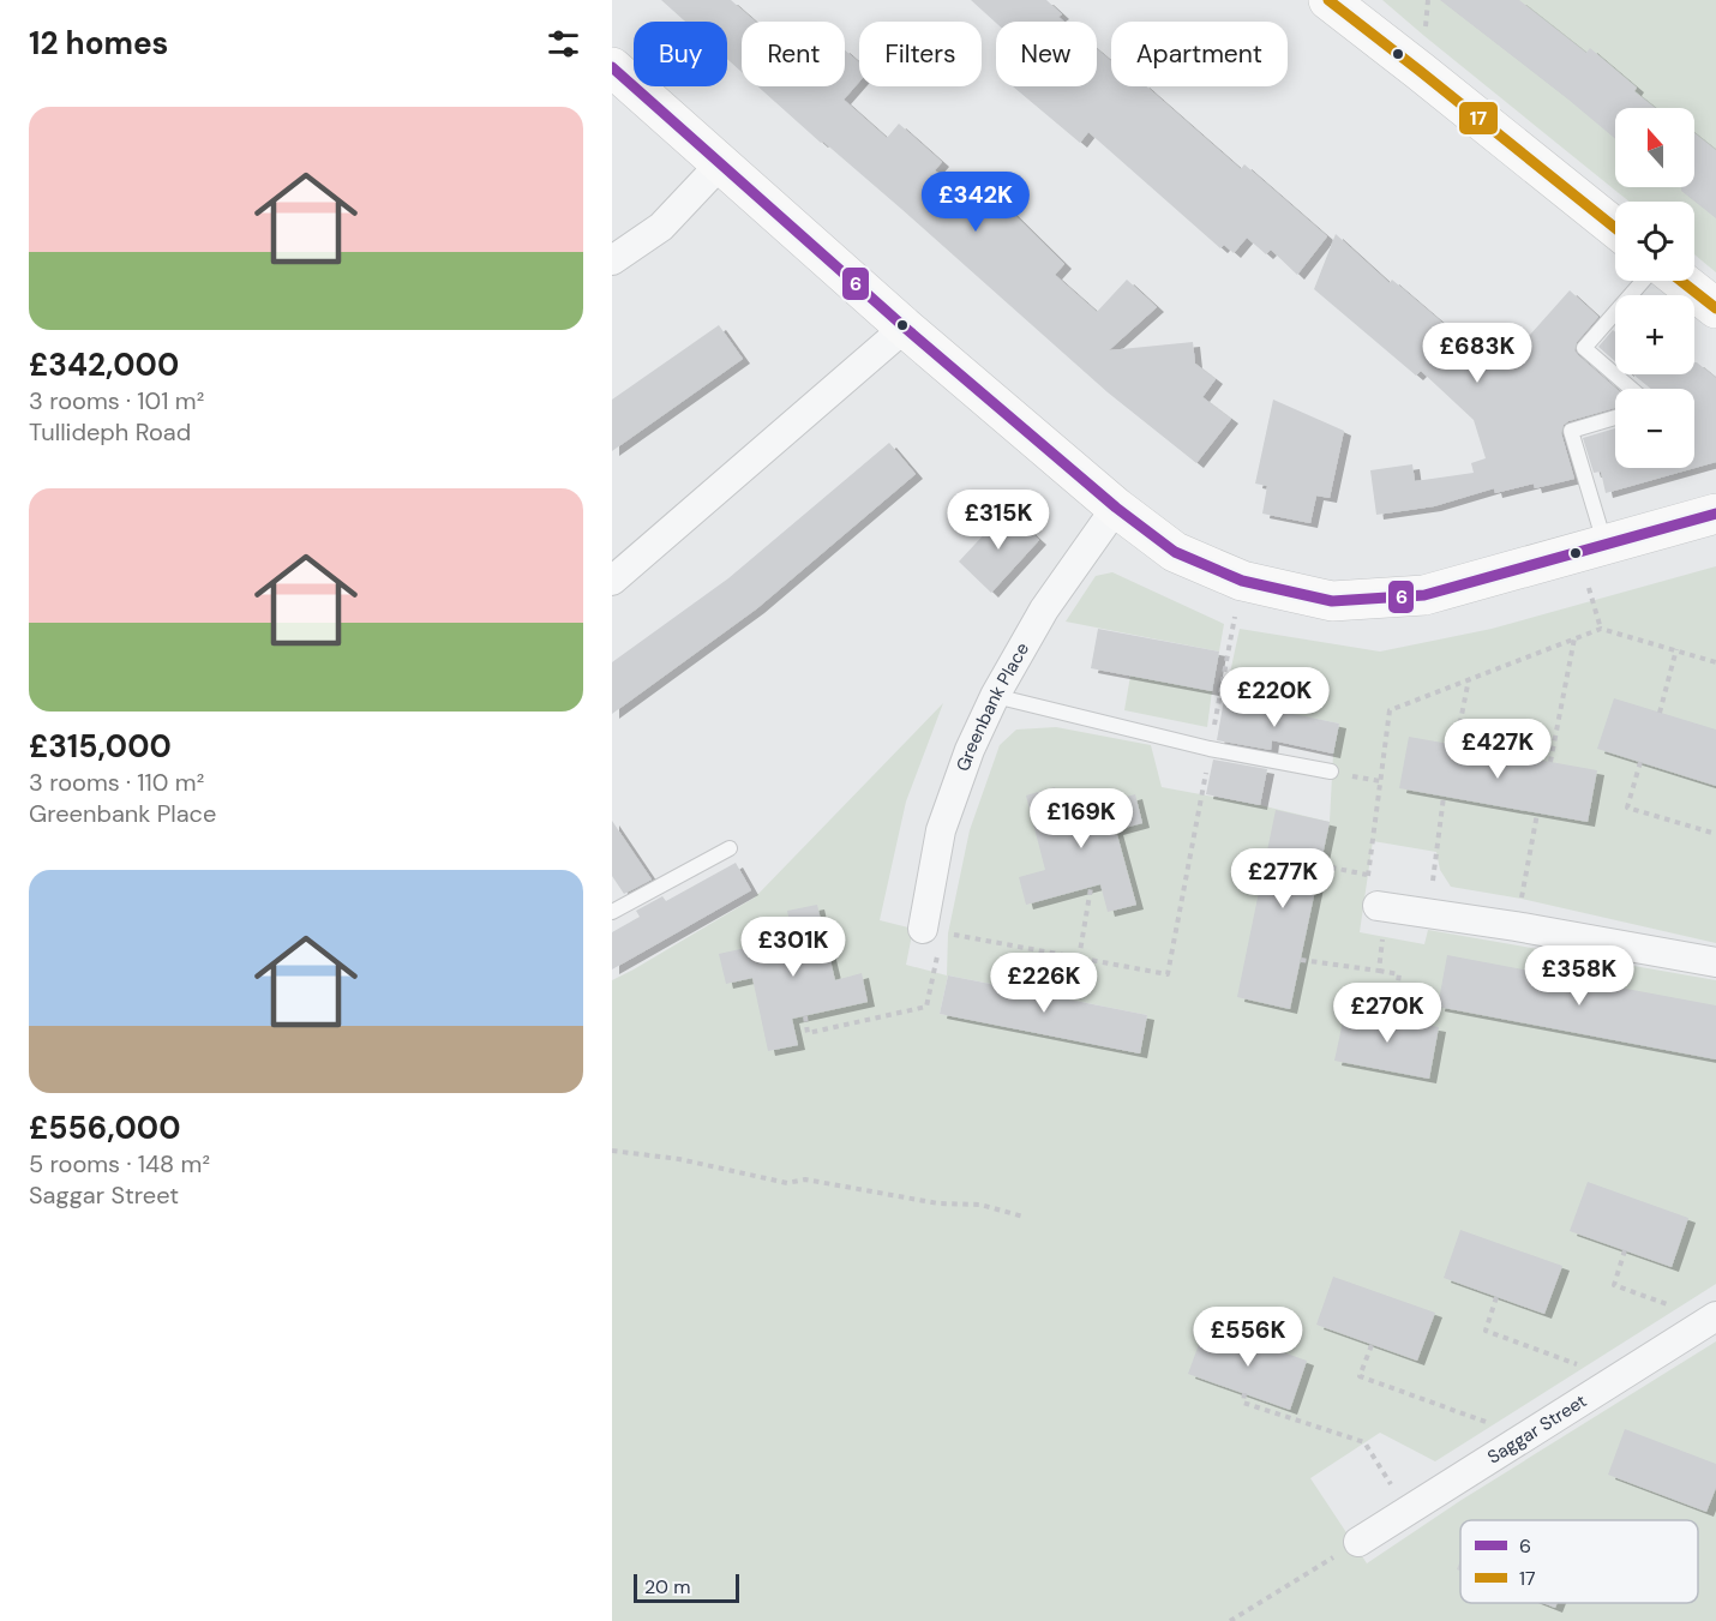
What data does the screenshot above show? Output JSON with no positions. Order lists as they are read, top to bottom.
{
  "streets": {
    "street": ["Greenbank Place", "Saggar Street"]
  },
  "lines": ["transit line 17", "transit line 6"],
  "legend": ["6", "17"],
  "scale_bar": "20 m",
  "north": "top",
  "page": {
    "heading": "12 homes",
    "chip": [
      "Buy",
      "Rent",
      "Filters",
      "New",
      "Apartment"
    ],
    "list": [
      {
        "name": "£342,000",
        "note": "3 rooms · 101 m² · Tullideph Road"
      },
      {
        "name": "£315,000",
        "note": "3 rooms · 110 m² · Greenbank Place"
      },
      {
        "name": "£556,000",
        "note": "5 rooms · 148 m² · Saggar Street"
      }
    ],
    "map_buttons": ["+", "−"],
    "price": [
      "£342K",
      "£683K",
      "£315K",
      "£220K",
      "£427K",
      "£169K",
      "£277K",
      "£301K",
      "£358K",
      "£226K",
      "£270K",
      "£556K"
    ],
    "scale": "20 m"
  }
}
